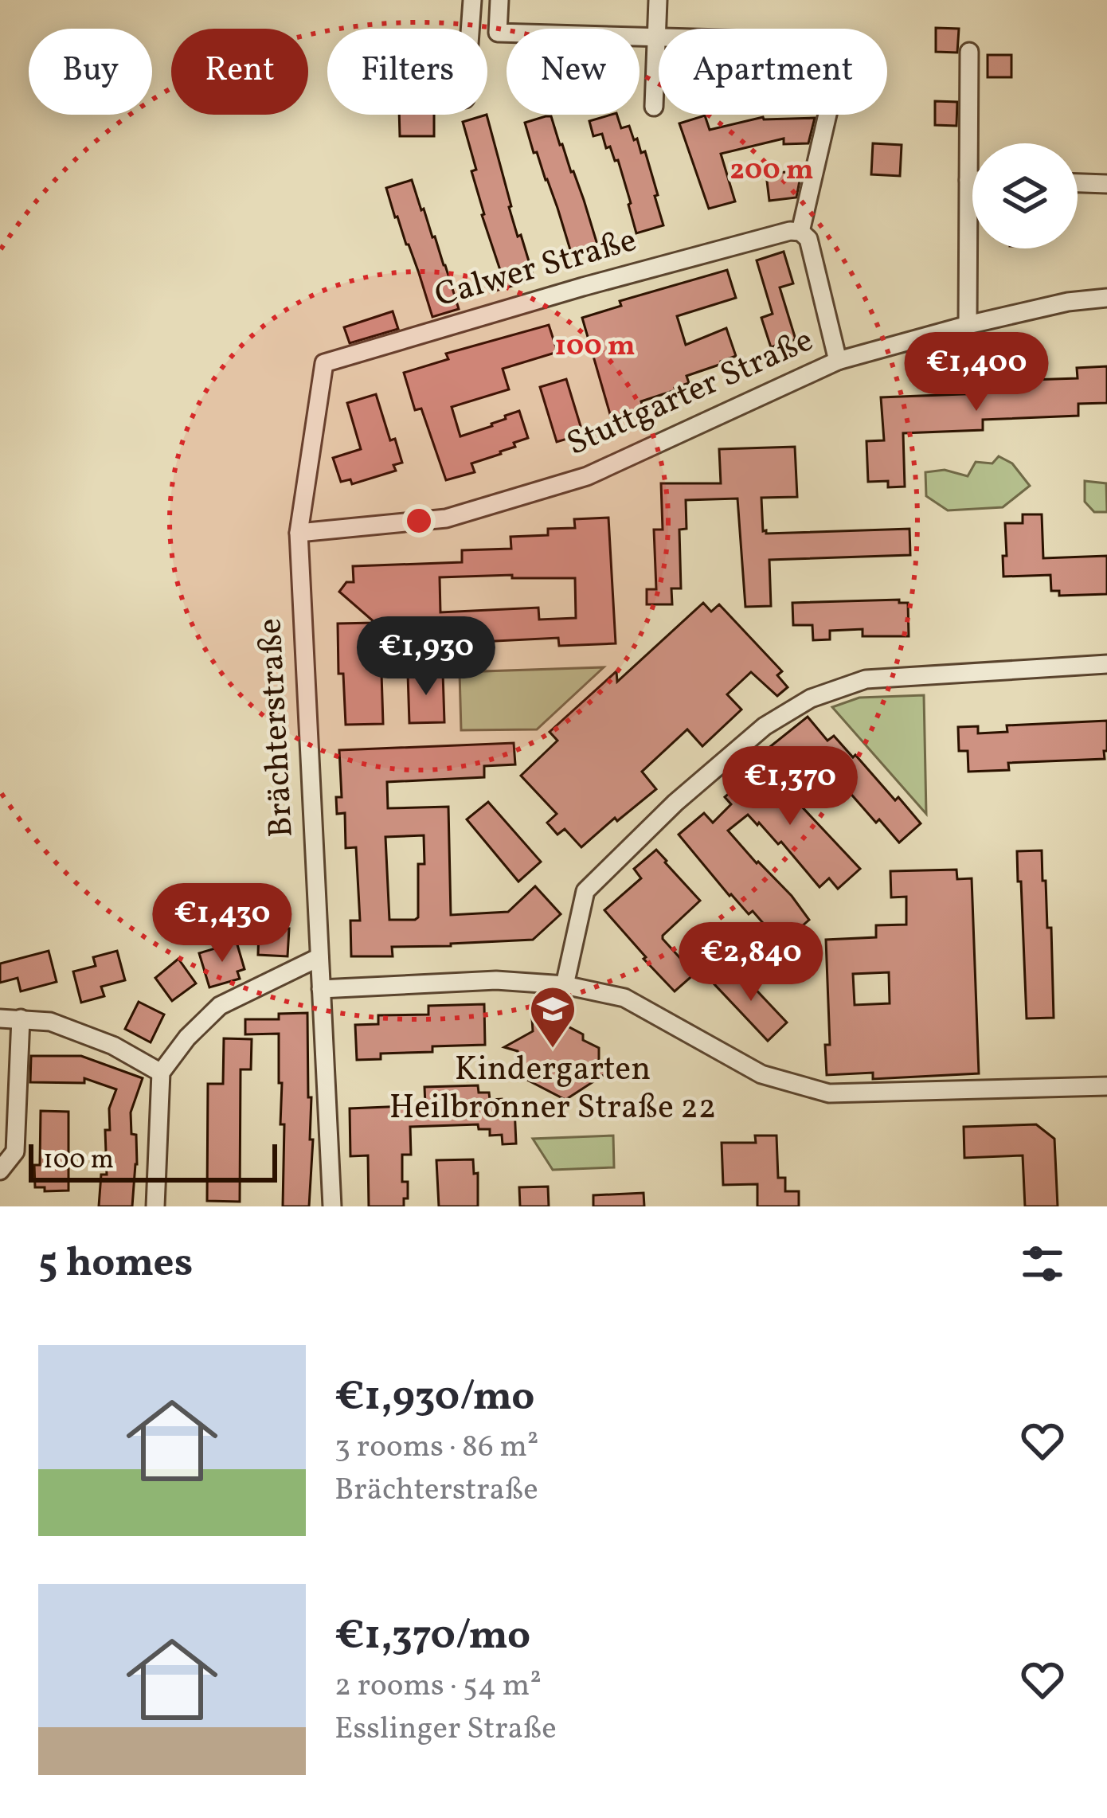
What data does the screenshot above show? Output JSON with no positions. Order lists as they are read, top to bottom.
{
  "streets": {
    "street": ["Calwer Straße", "Stuttgarter Straße", "Brächterstraße"]
  },
  "crossings": [
    ["Calwer Straße", "Stuttgarter Straße"],
    ["Calwer Straße", "Brächterstraße"],
    ["Stuttgarter Straße", "Brächterstraße"]
  ],
  "places": {
    "school or university": ["Kindergarten Heilbronner Straße 22"]
  },
  "scale_bar": "100 m",
  "page": {
    "chip": [
      "Buy",
      "Rent",
      "Filters",
      "New",
      "Apartment"
    ],
    "price": [
      "€1,400",
      "€1,930",
      "€1,370",
      "€1,430",
      "€2,840"
    ],
    "scale": "100 m",
    "heading": "5 homes",
    "list": [
      {
        "name": "€1,930/mo",
        "note": "3 rooms · 86 m² · Brächterstraße"
      },
      {
        "name": "€1,370/mo",
        "note": "2 rooms · 54 m² · Esslinger Straße"
      }
    ]
  },
  "rings": ["200 m", "100 m"]
}
